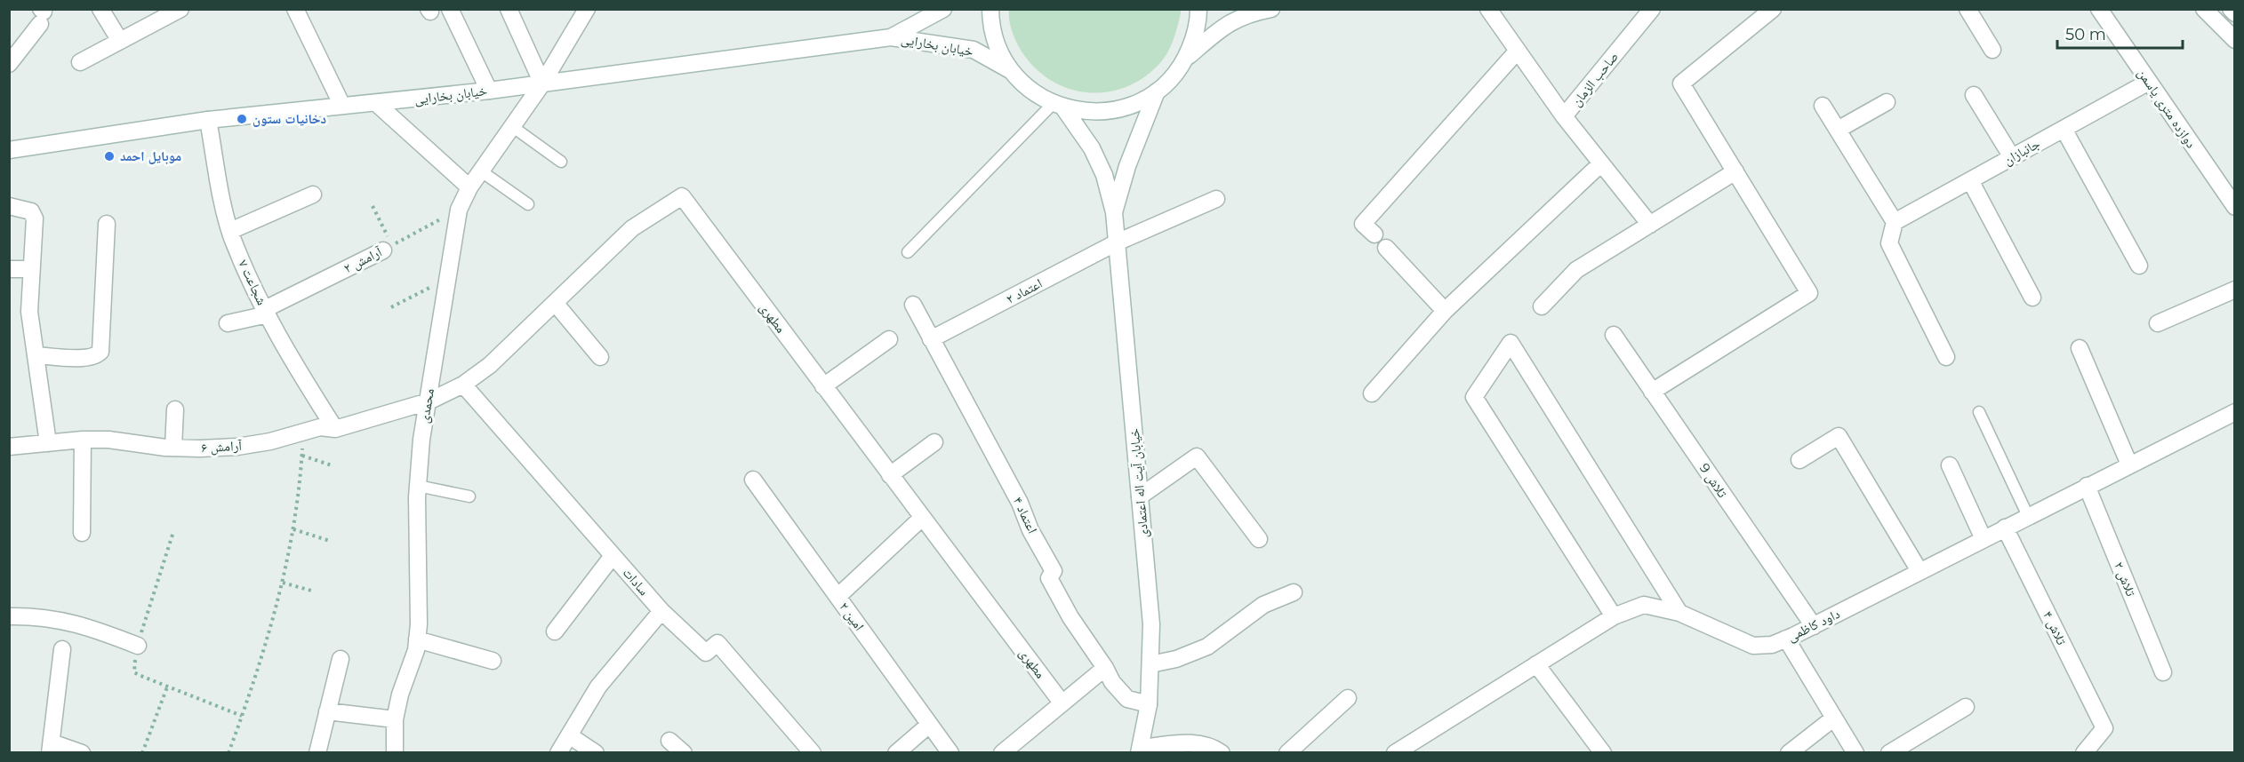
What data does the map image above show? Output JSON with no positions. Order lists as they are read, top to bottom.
{
  "streets": {
    "street": [
      "خیابان بخارایی",
      "صاحب الزمان",
      "دوازده متری یاسمن",
      "جانبازان",
      "آرامش ۲",
      "شجاعت ۷",
      "اعتماد ۲",
      "مطهری",
      "محمدی",
      "آرامش ۶",
      "تلاش 9",
      "خیابان آیت اله اعتمادی",
      "اعتماد ۴",
      "تلاش ۲",
      "سادات",
      "امین ۲",
      "داود کاظمی",
      "تلاش ۴"
    ]
  },
  "crossings": [
    ["خیابان بخارایی", "شجاعت ۷"],
    ["خیابان بخارایی", "محمدی"],
    ["دوازده متری یاسمن", "جانبازان"],
    ["آرامش ۲", "شجاعت ۷"],
    ["آرامش ۲", "محمدی"],
    ["شجاعت ۷", "آرامش ۶"],
    ["اعتماد ۲", "خیابان آیت اله اعتمادی"],
    ["اعتماد ۲", "اعتماد ۴"],
    ["مطهری", "محمدی"],
    ["مطهری", "آرامش ۶"],
    ["مطهری", "سادات"],
    ["محمدی", "آرامش ۶"],
    ["تلاش 9", "داود کاظمی"],
    ["خیابان آیت اله اعتمادی", "اعتماد ۴"],
    ["تلاش ۲", "داود کاظمی"],
    ["داود کاظمی", "تلاش ۴"]
  ],
  "places": ["دخانیات ستون", "موبایل احمد"],
  "scale_bar": "50 m"
}
